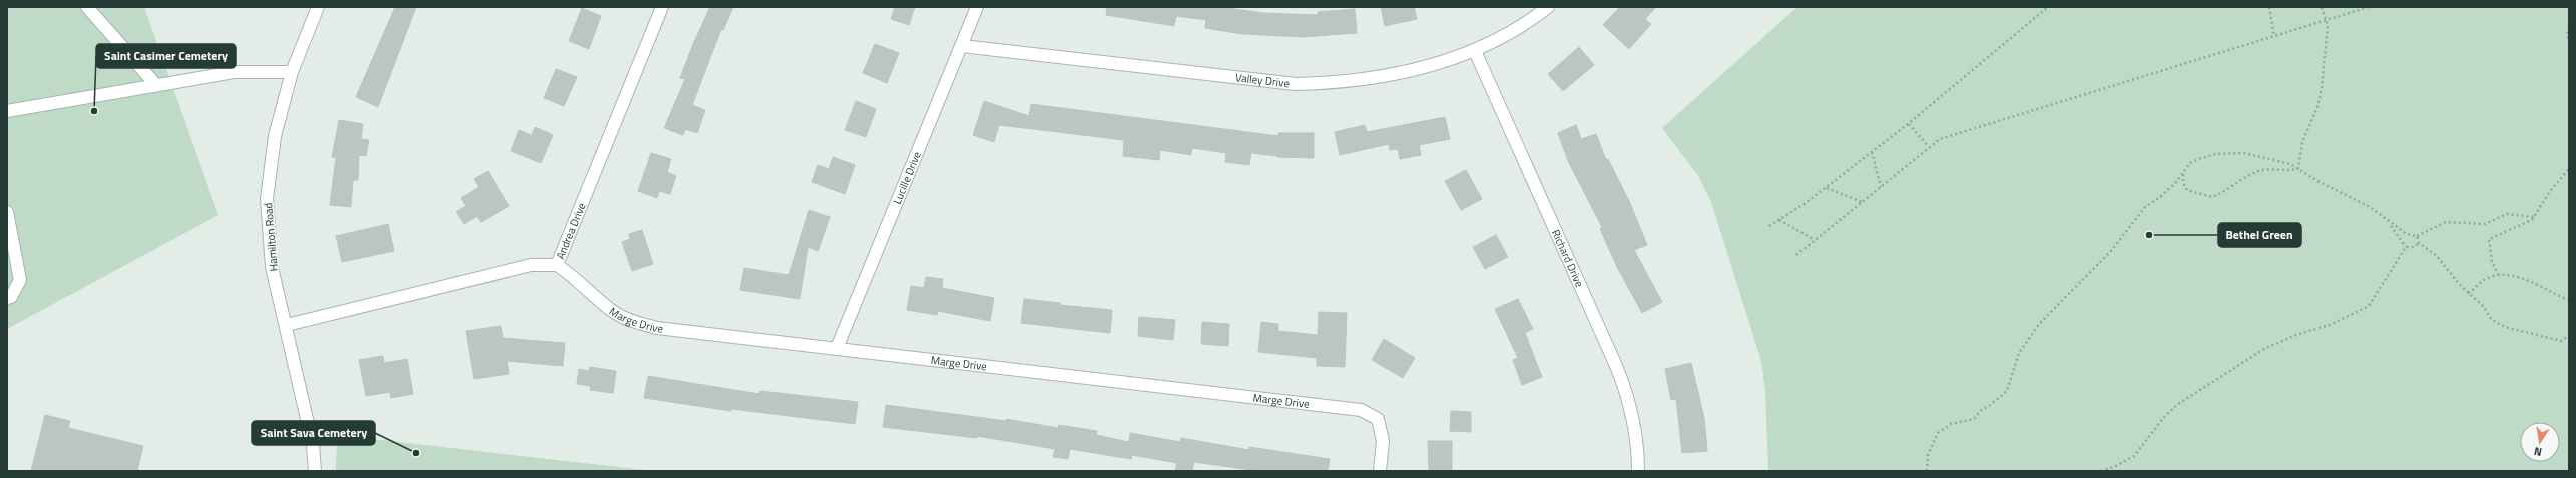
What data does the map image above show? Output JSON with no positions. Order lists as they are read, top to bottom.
{
  "streets": {
    "street": [
      "Valley Drive",
      "Lucille Drive",
      "Andrea Drive",
      "Hamilton Road",
      "Richard Drive",
      "Marge Drive"
    ]
  },
  "crossings": [
    ["Valley Drive", "Lucille Drive"],
    ["Valley Drive", "Richard Drive"],
    ["Lucille Drive", "Marge Drive"],
    ["Andrea Drive", "Hamilton Road"],
    ["Andrea Drive", "Marge Drive"]
  ],
  "places": ["Saint Casimer Cemetery", "Bethel Green", "Saint Sava Cemetery"],
  "north": "bottom"
}
